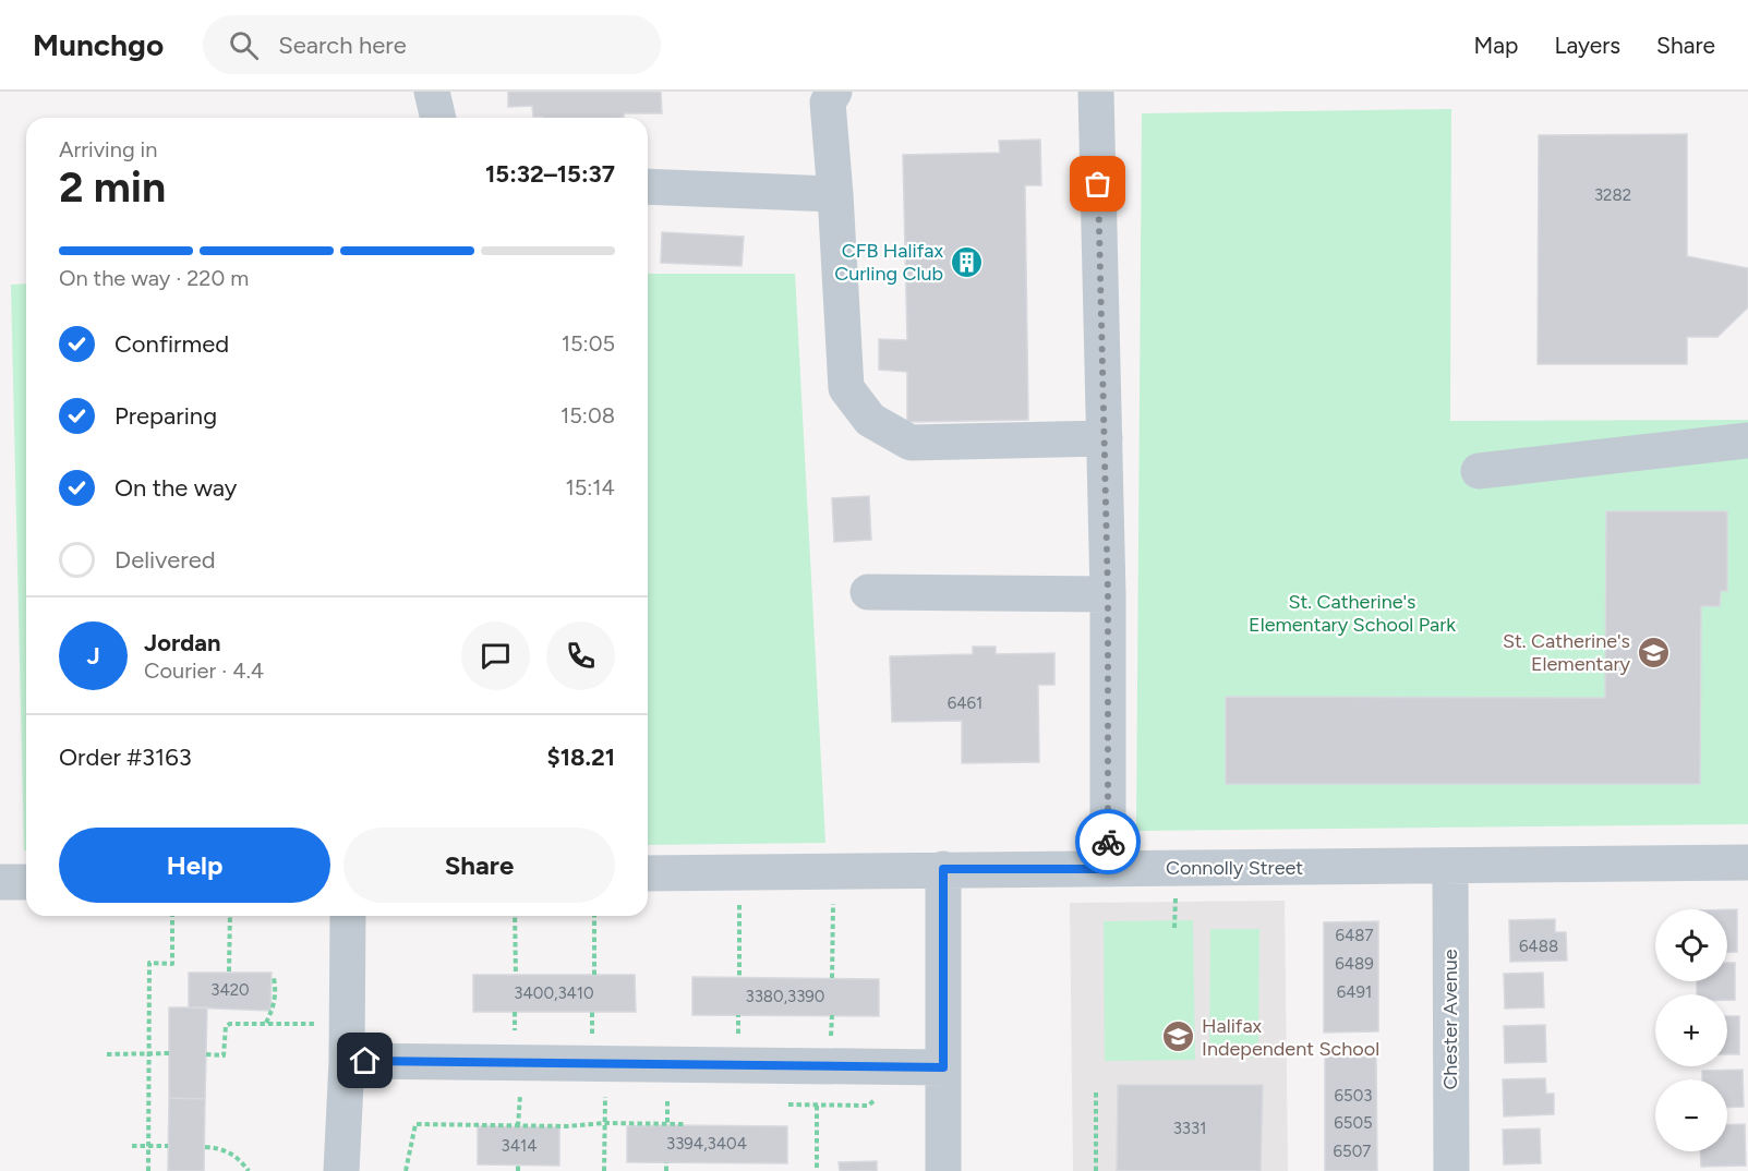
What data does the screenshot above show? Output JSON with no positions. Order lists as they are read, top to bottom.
{
  "streets": {
    "street": ["Connolly Street", "Chester Avenue"]
  },
  "crossings": [
    ["Connolly Street", "Chester Avenue"]
  ],
  "parks": ["St. Catherine's Elementary School Park"],
  "places": {
    "building": ["CFB Halifax Curling Club"],
    "school or university": ["St. Catherine's Elementary", "Halifax Independent School"]
  },
  "house_numbers": [
    "3282",
    "6461",
    "6487",
    "6488",
    "6489",
    "3420",
    "6491",
    "3400,3410",
    "3380,3390",
    "6503",
    "6505",
    "3331",
    "3394,3404",
    "3414",
    "6507"
  ],
  "page": {
    "header": "Munchgo",
    "search": "Search here",
    "nav": ["Map", "Layers", "Share"],
    "heading": ["2 min", "Arriving in", "15:32–15:37"],
    "panel": [
      "Jordan",
      "Courier · 4.4",
      "Order #3163",
      "$18.21"
    ],
    "bar": "On the way · 220 m",
    "list": [
      ["Confirmed", "15:05"],
      ["Preparing", "15:08"],
      ["On the way", "15:14"],
      "Delivered"
    ],
    "round": "J",
    "buttons": ["Help", "Share"],
    "map_buttons": ["+", "−"]
  }
}
